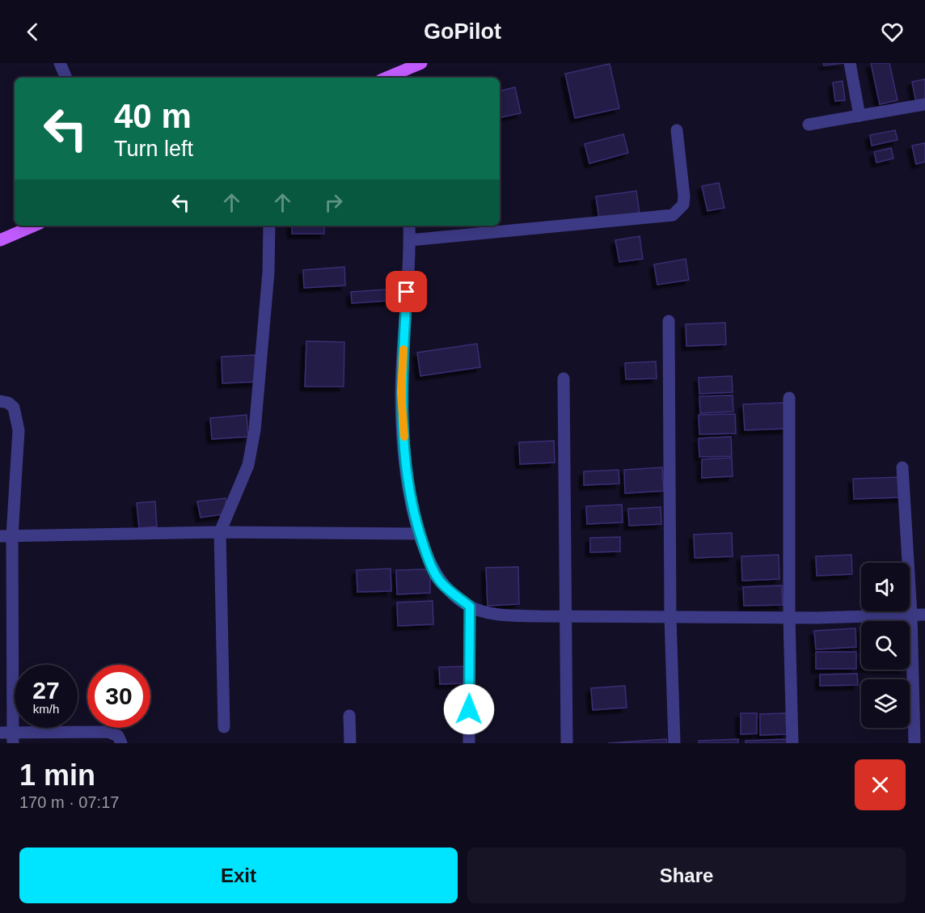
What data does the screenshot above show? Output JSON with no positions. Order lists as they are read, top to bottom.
{
  "page": {
    "header": "GoPilot",
    "turn": ["40 m", "Turn left"],
    "speed": "27 km/h",
    "limit": "30",
    "heading": ["1 min", "170 m · 07:17"],
    "buttons": ["Exit", "Share"]
  }
}
